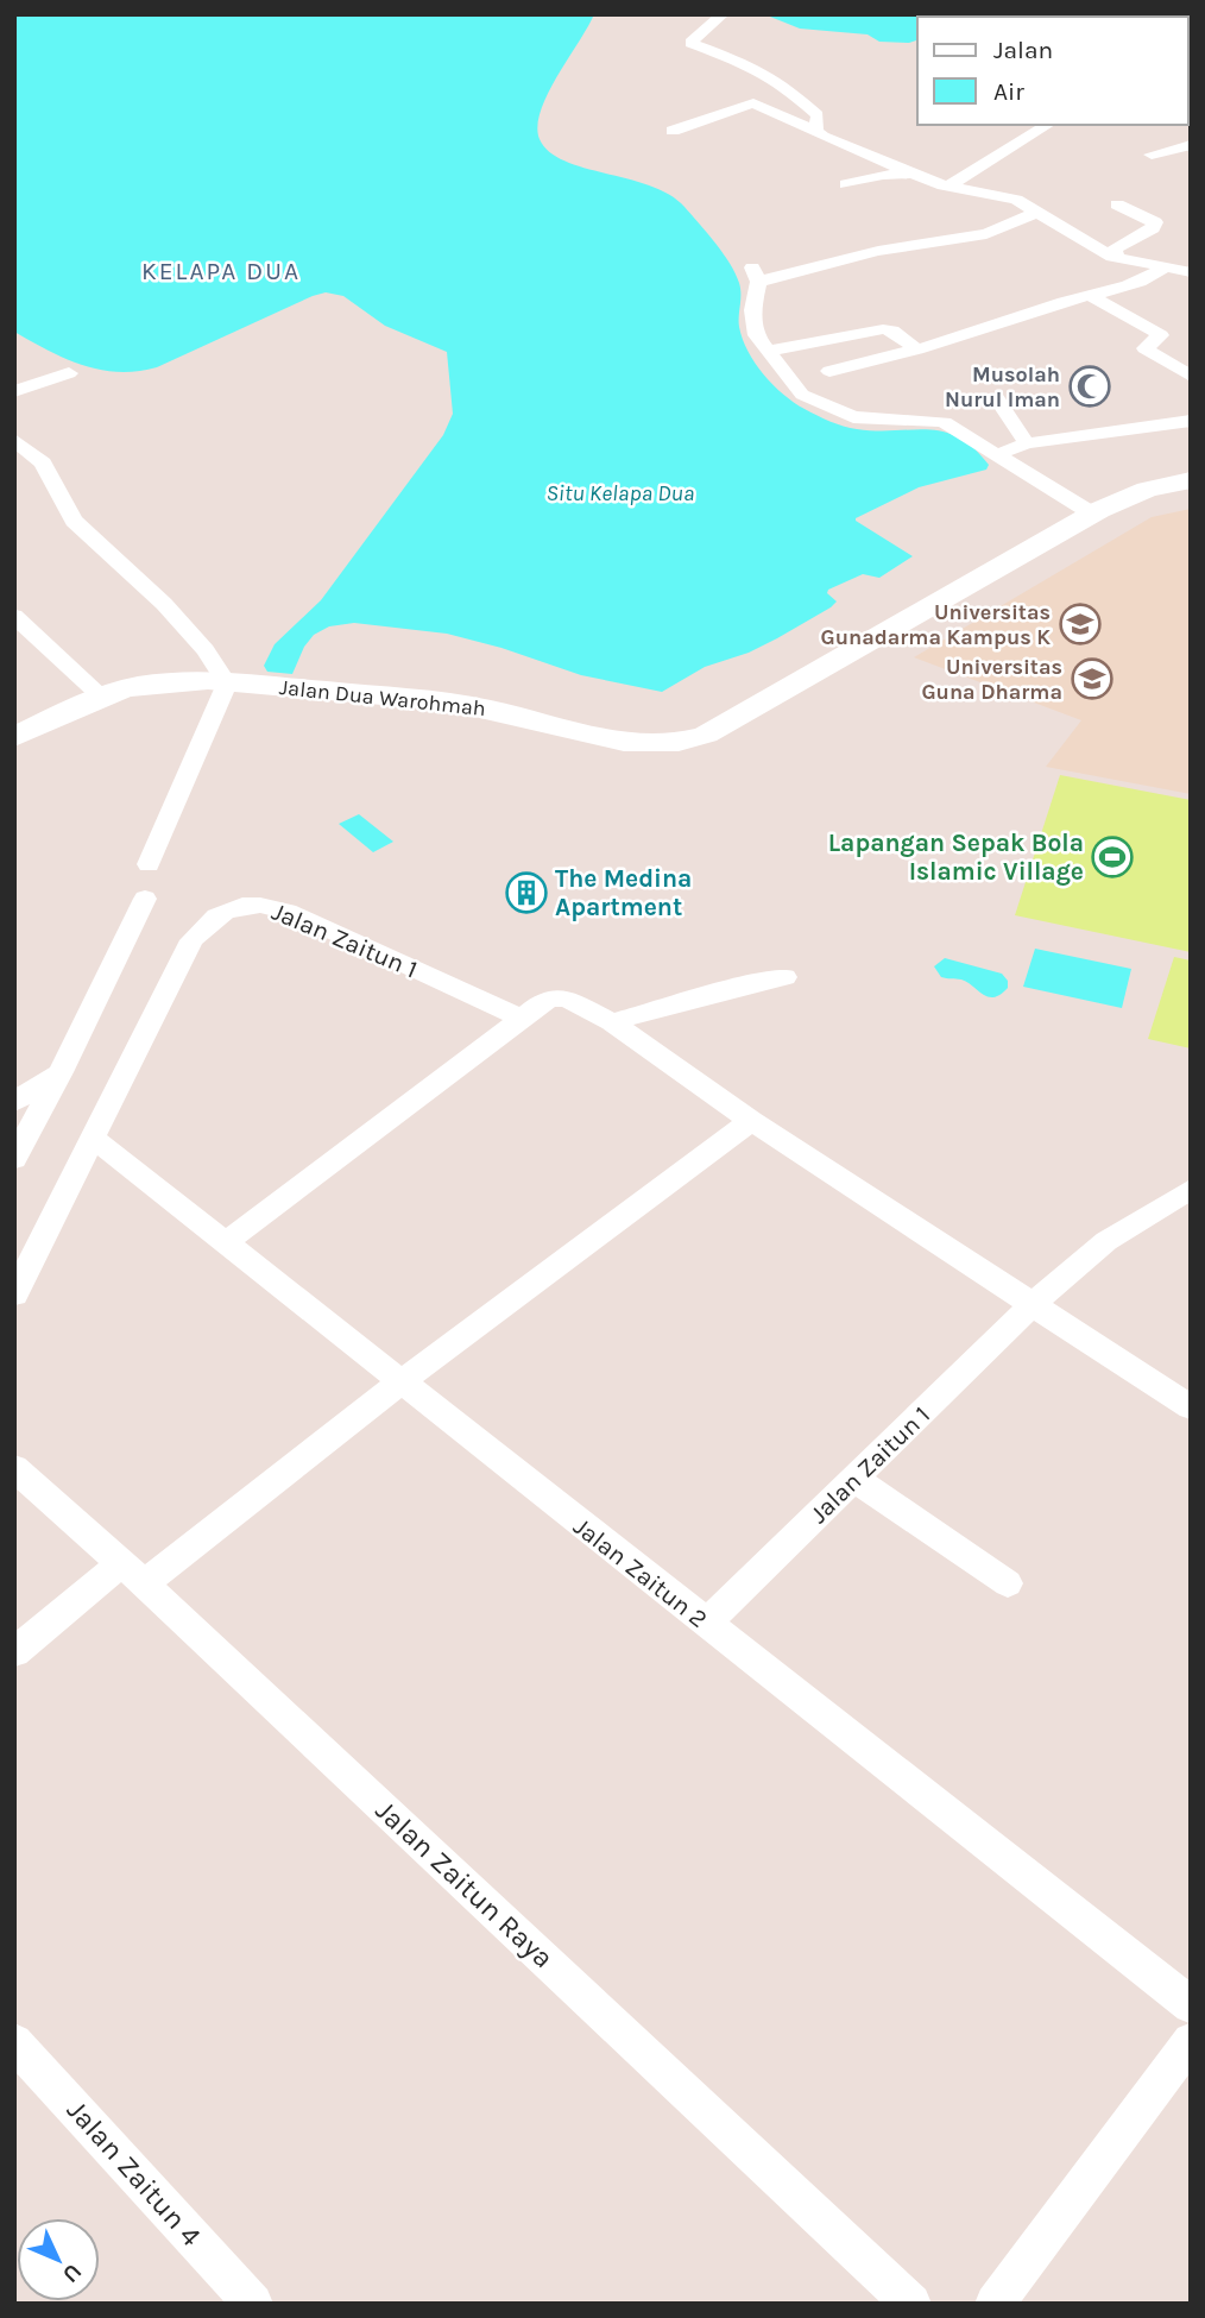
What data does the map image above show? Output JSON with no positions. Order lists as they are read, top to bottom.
{
  "streets": {
    "street": [
      "Jalan Dua Warohmah",
      "Jalan Zaitun 1",
      "Jalan Zaitun 2",
      "Jalan Zaitun Raya",
      "Jalan Zaitun 4"
    ]
  },
  "crossings": [
    ["Jalan Zaitun 1", "Jalan Zaitun 2"]
  ],
  "districts": ["KELAPA DUA"],
  "water": ["Situ Kelapa Dua"],
  "places": {
    "mosque": ["Musolah Nurul Iman"],
    "school or university": ["Universitas Gunadarma Kampus K", "Universitas Guna Dharma"],
    "sports": ["Lapangan Sepak Bola Islamic Village"],
    "building": ["The Medina Apartment"]
  },
  "legend": ["Jalan", "Air"],
  "north": "bottom right"
}
